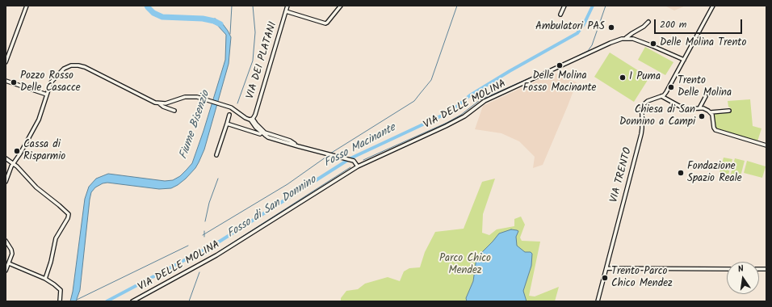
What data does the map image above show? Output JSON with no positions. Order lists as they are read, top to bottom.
{
  "streets": {
    "street": ["VIA DEI PLATANI", "VIA DELLE MOLINA", "VIA TRENTO"]
  },
  "water": ["Fiume Bisenzio", "Fosso Macinante", "Fosso di San Donnino"],
  "parks": ["Parco Chico Mendez"],
  "places": [
    "Ambulatori PAS",
    "Delle Molina Trento",
    "Delle Molina Fosso Macinante",
    "I Puma",
    "Pozzo Rosso Delle Casacce",
    "Trento Delle Molina",
    "Chiesa di San Donnino a Campi",
    "Cassa di Risparmio",
    "Fondazione Spazio Reale",
    "Trento Parco Chico Mendez"
  ],
  "scale_bar": "200 m",
  "north": "top"
}
